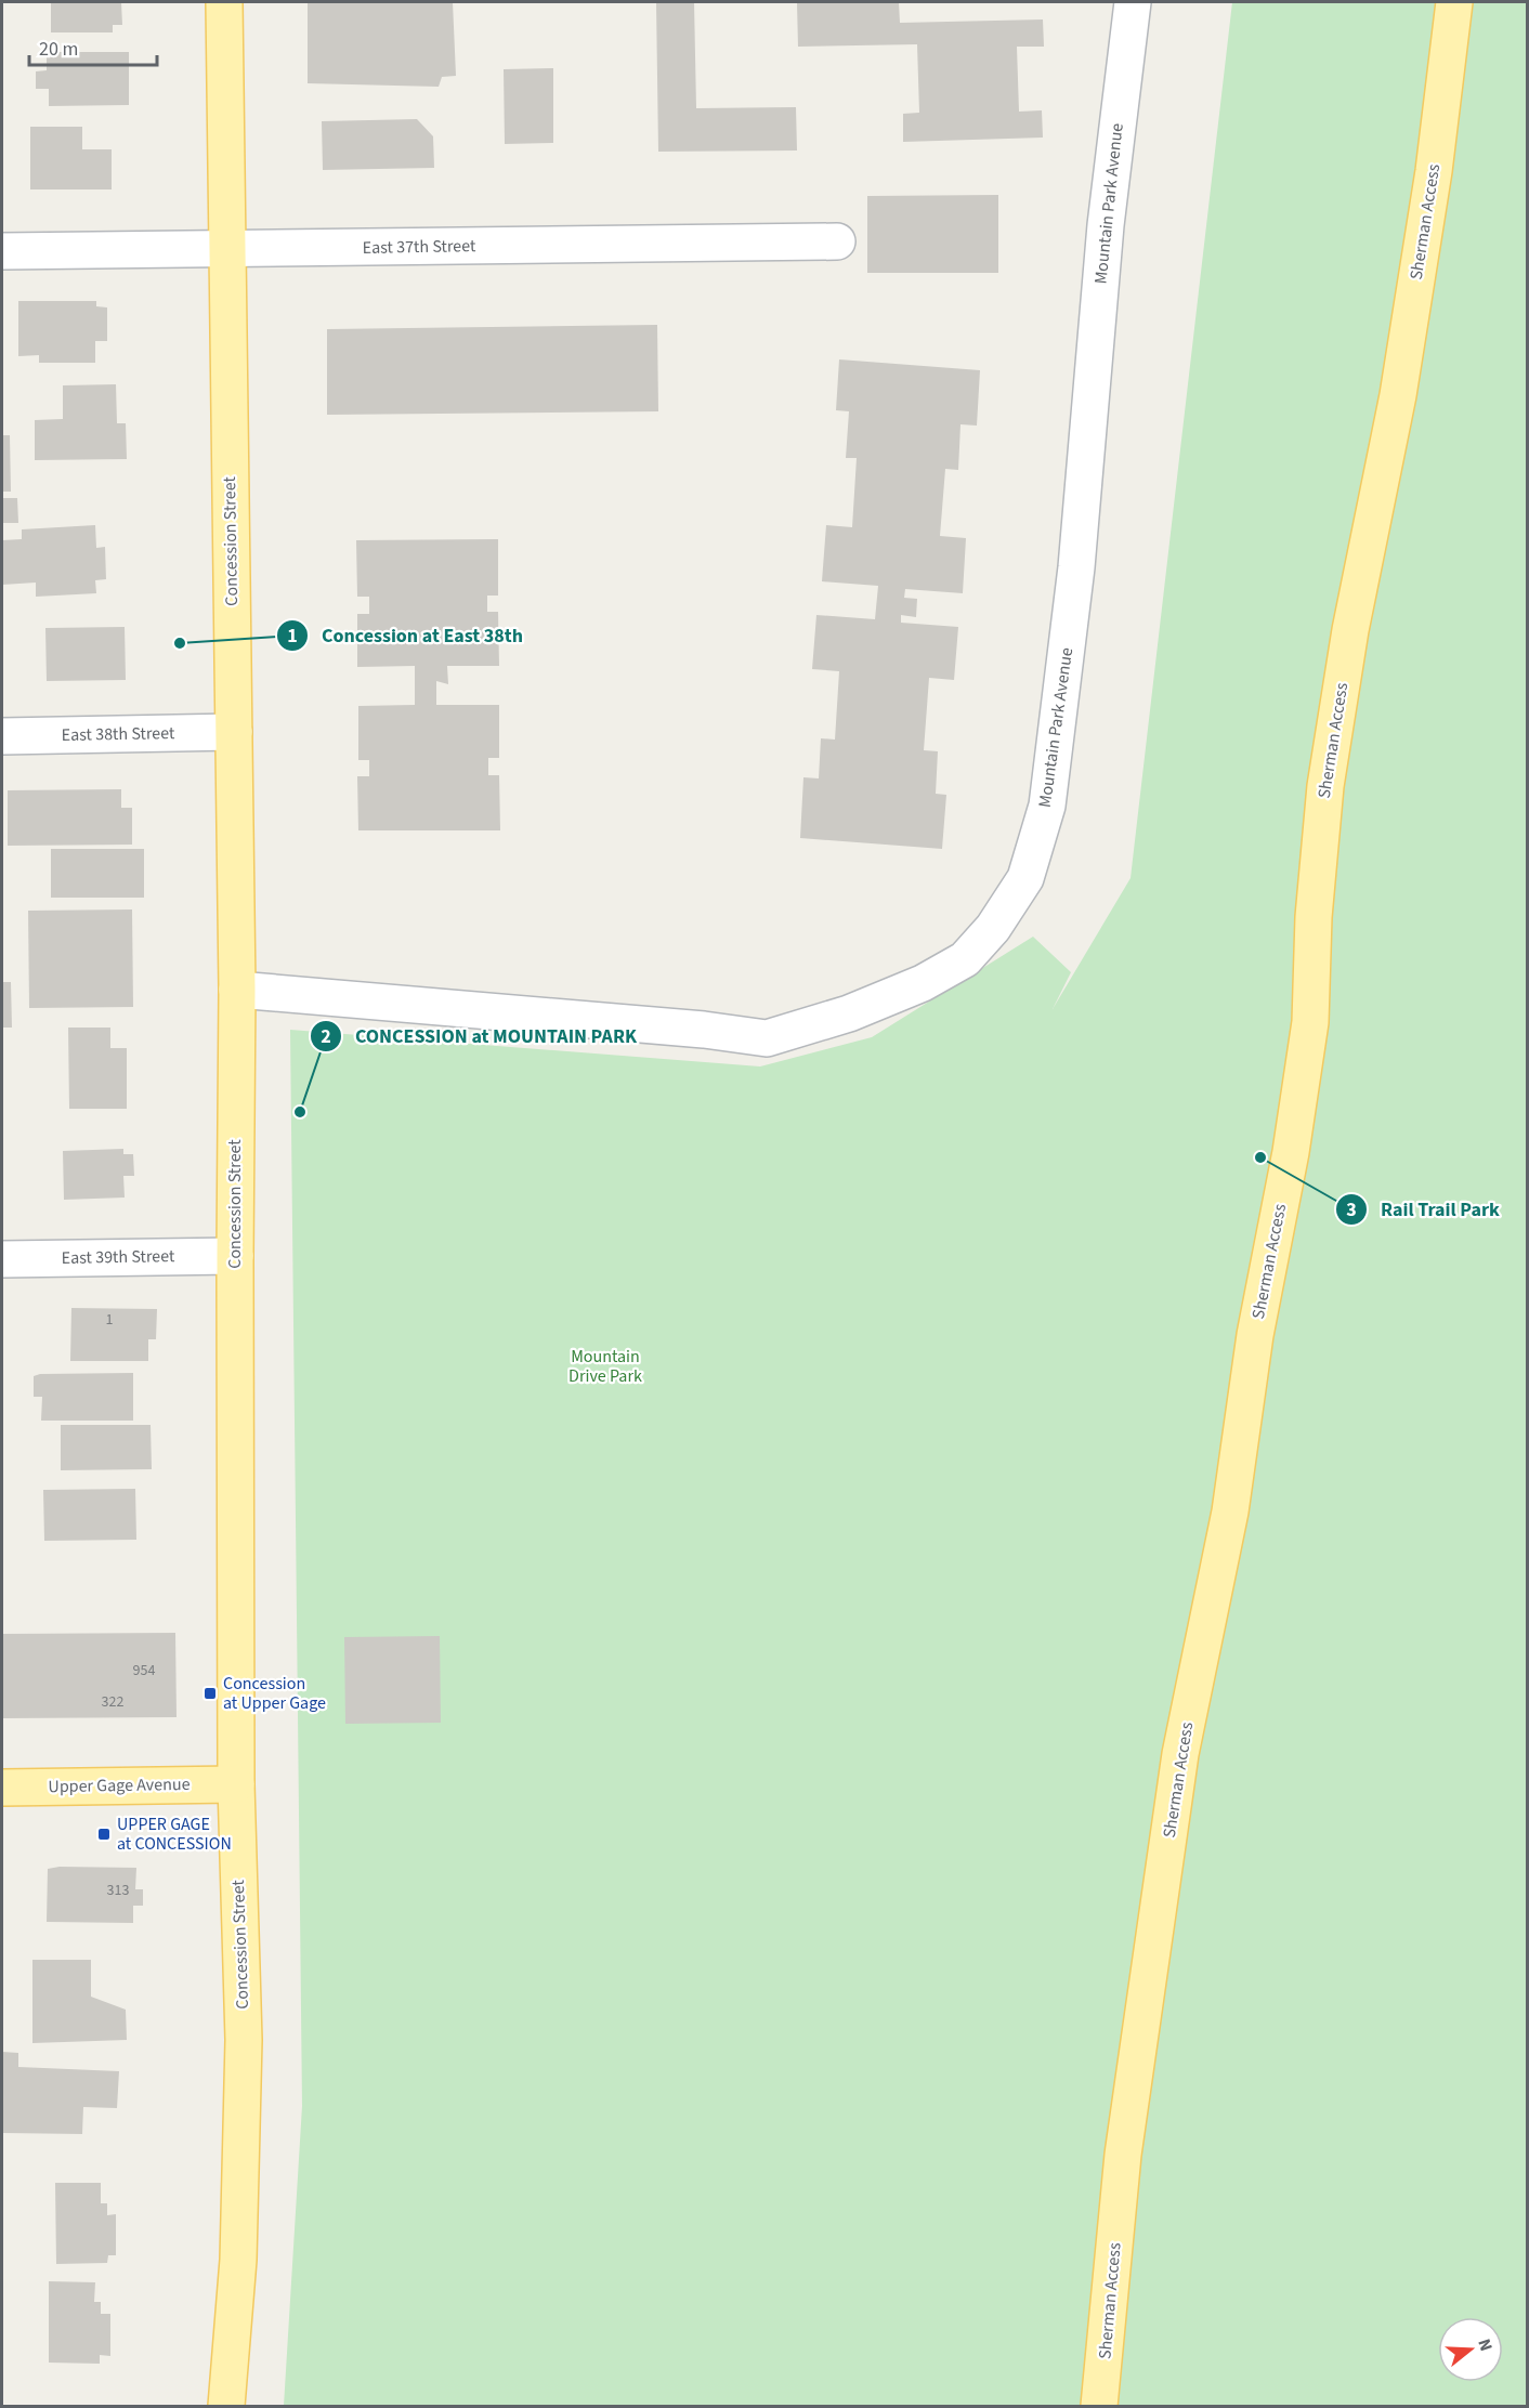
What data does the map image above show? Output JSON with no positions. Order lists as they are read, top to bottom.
{
  "streets": {
    "main road": ["Sherman Access", "Concession Street", "Upper Gage Avenue"],
    "street": [
      "Mountain Park Avenue",
      "East 37th Street",
      "East 38th Street",
      "East 39th Street"
    ]
  },
  "crossings": [
    ["Mountain Park Avenue", "Concession Street"],
    ["East 37th Street", "Concession Street"],
    ["Concession Street", "East 38th Street"],
    ["Concession Street", "East 39th Street"],
    ["Concession Street", "Upper Gage Avenue"]
  ],
  "parks": ["Mountain Drive Park"],
  "places": {
    "other": ["Concession at East 38th", "CONCESSION at MOUNTAIN PARK", "Rail Trail Park"],
    "transit": ["Concession at Upper Gage", "UPPER GAGE at CONCESSION"]
  },
  "house_numbers": [
    "1",
    "954",
    "322",
    "313"
  ],
  "scale_bar": "20 m",
  "north": "right"
}
